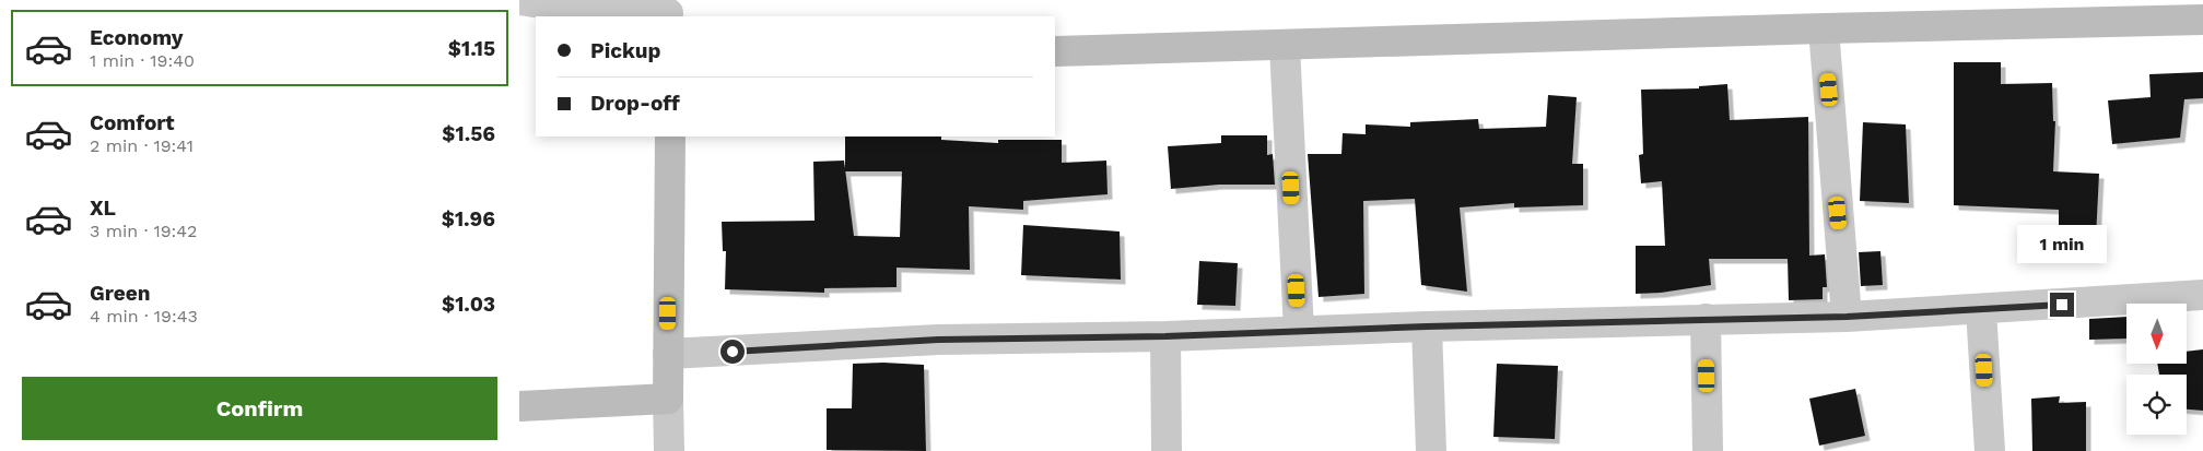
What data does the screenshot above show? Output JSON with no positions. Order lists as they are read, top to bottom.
{
  "north": "bottom",
  "page": {
    "list": [
      {
        "name": "Economy",
        "note": "1 min · 19:40",
        "value": "$1.15"
      },
      {
        "name": "Comfort",
        "note": "2 min · 19:41",
        "value": "$1.56"
      },
      {
        "name": "XL",
        "note": "3 min · 19:42",
        "value": "$1.96"
      },
      {
        "name": "Green",
        "note": "4 min · 19:43",
        "value": "$1.03"
      }
    ],
    "banner": ["Pickup", "Drop-off"],
    "bubble": "1 min",
    "buttons": "Confirm"
  }
}
